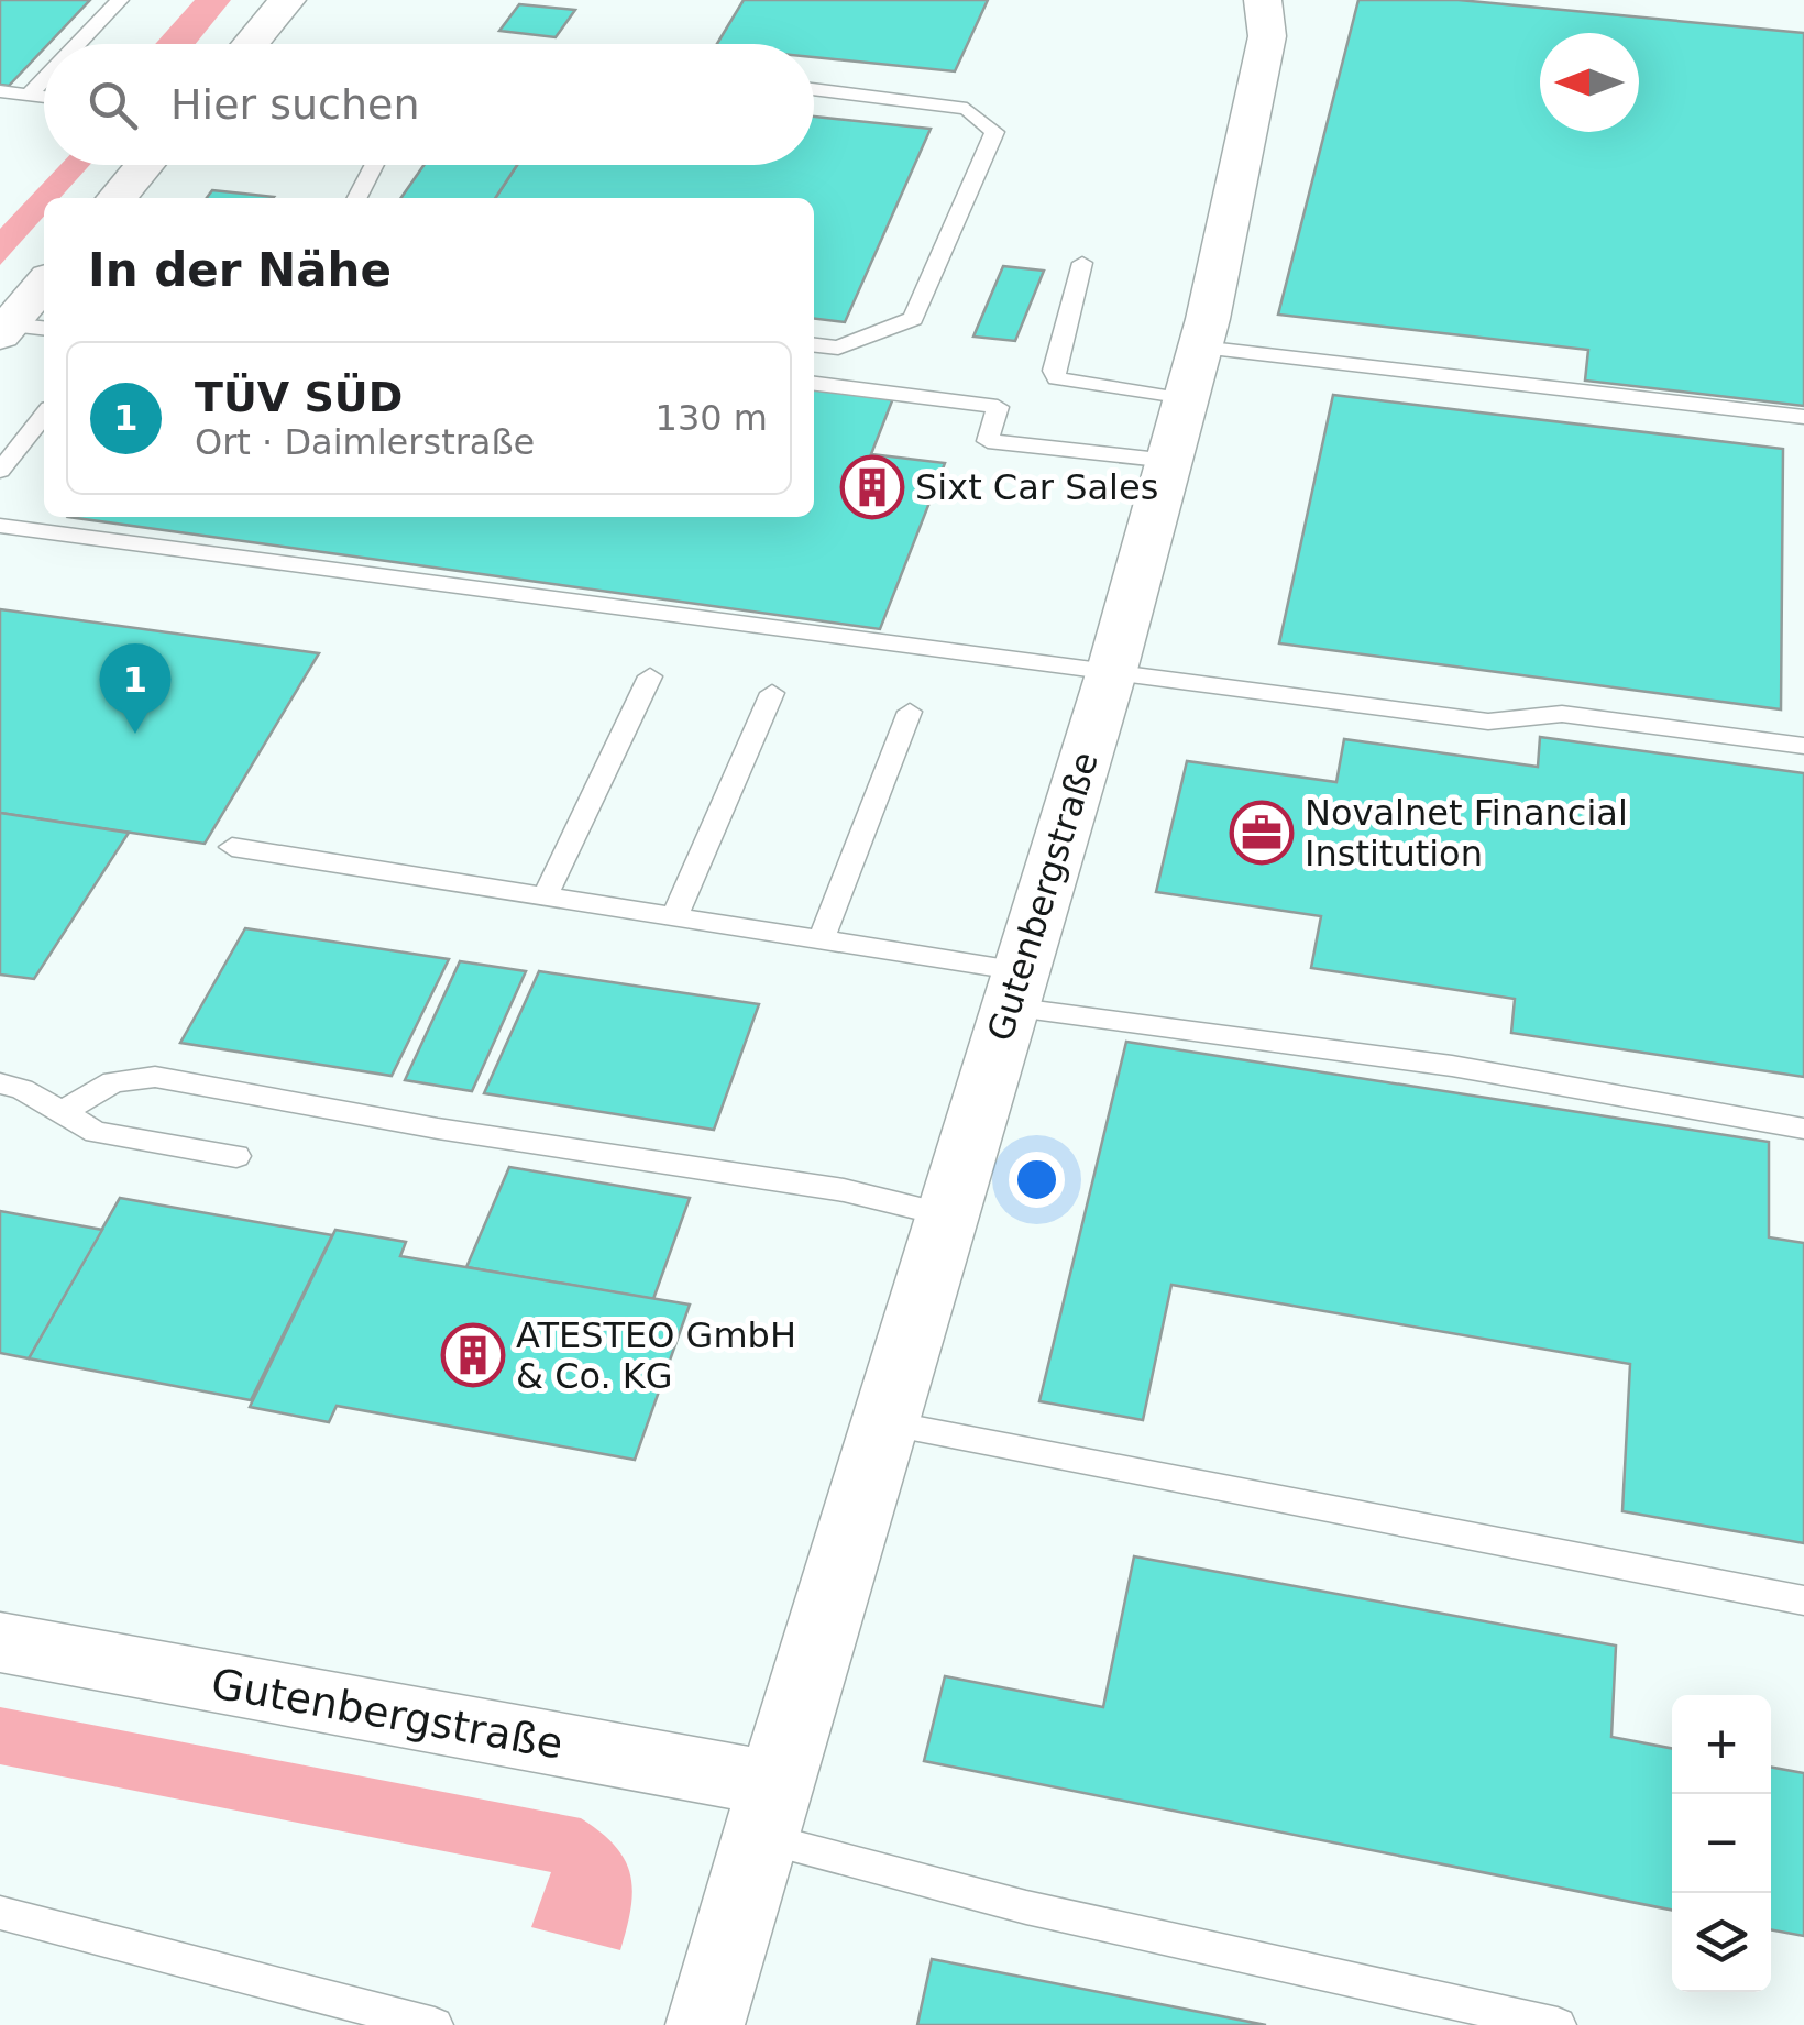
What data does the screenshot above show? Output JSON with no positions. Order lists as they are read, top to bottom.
{
  "streets": {
    "street": ["Gutenbergstraße"]
  },
  "places": {
    "building": ["Sixt Car Sales", "ATESTEO GmbH & Co. KG"],
    "office": ["Novalnet Financial Institution"]
  },
  "north": "left",
  "page": {
    "search": "Hier suchen",
    "heading": "In der Nähe",
    "list": [
      {
        "mark": "1",
        "name": "TÜV SÜD",
        "note": "Ort · Daimlerstraße",
        "value": "130 m"
      }
    ],
    "pins": "1",
    "map_buttons": ["+", "−"]
  }
}
